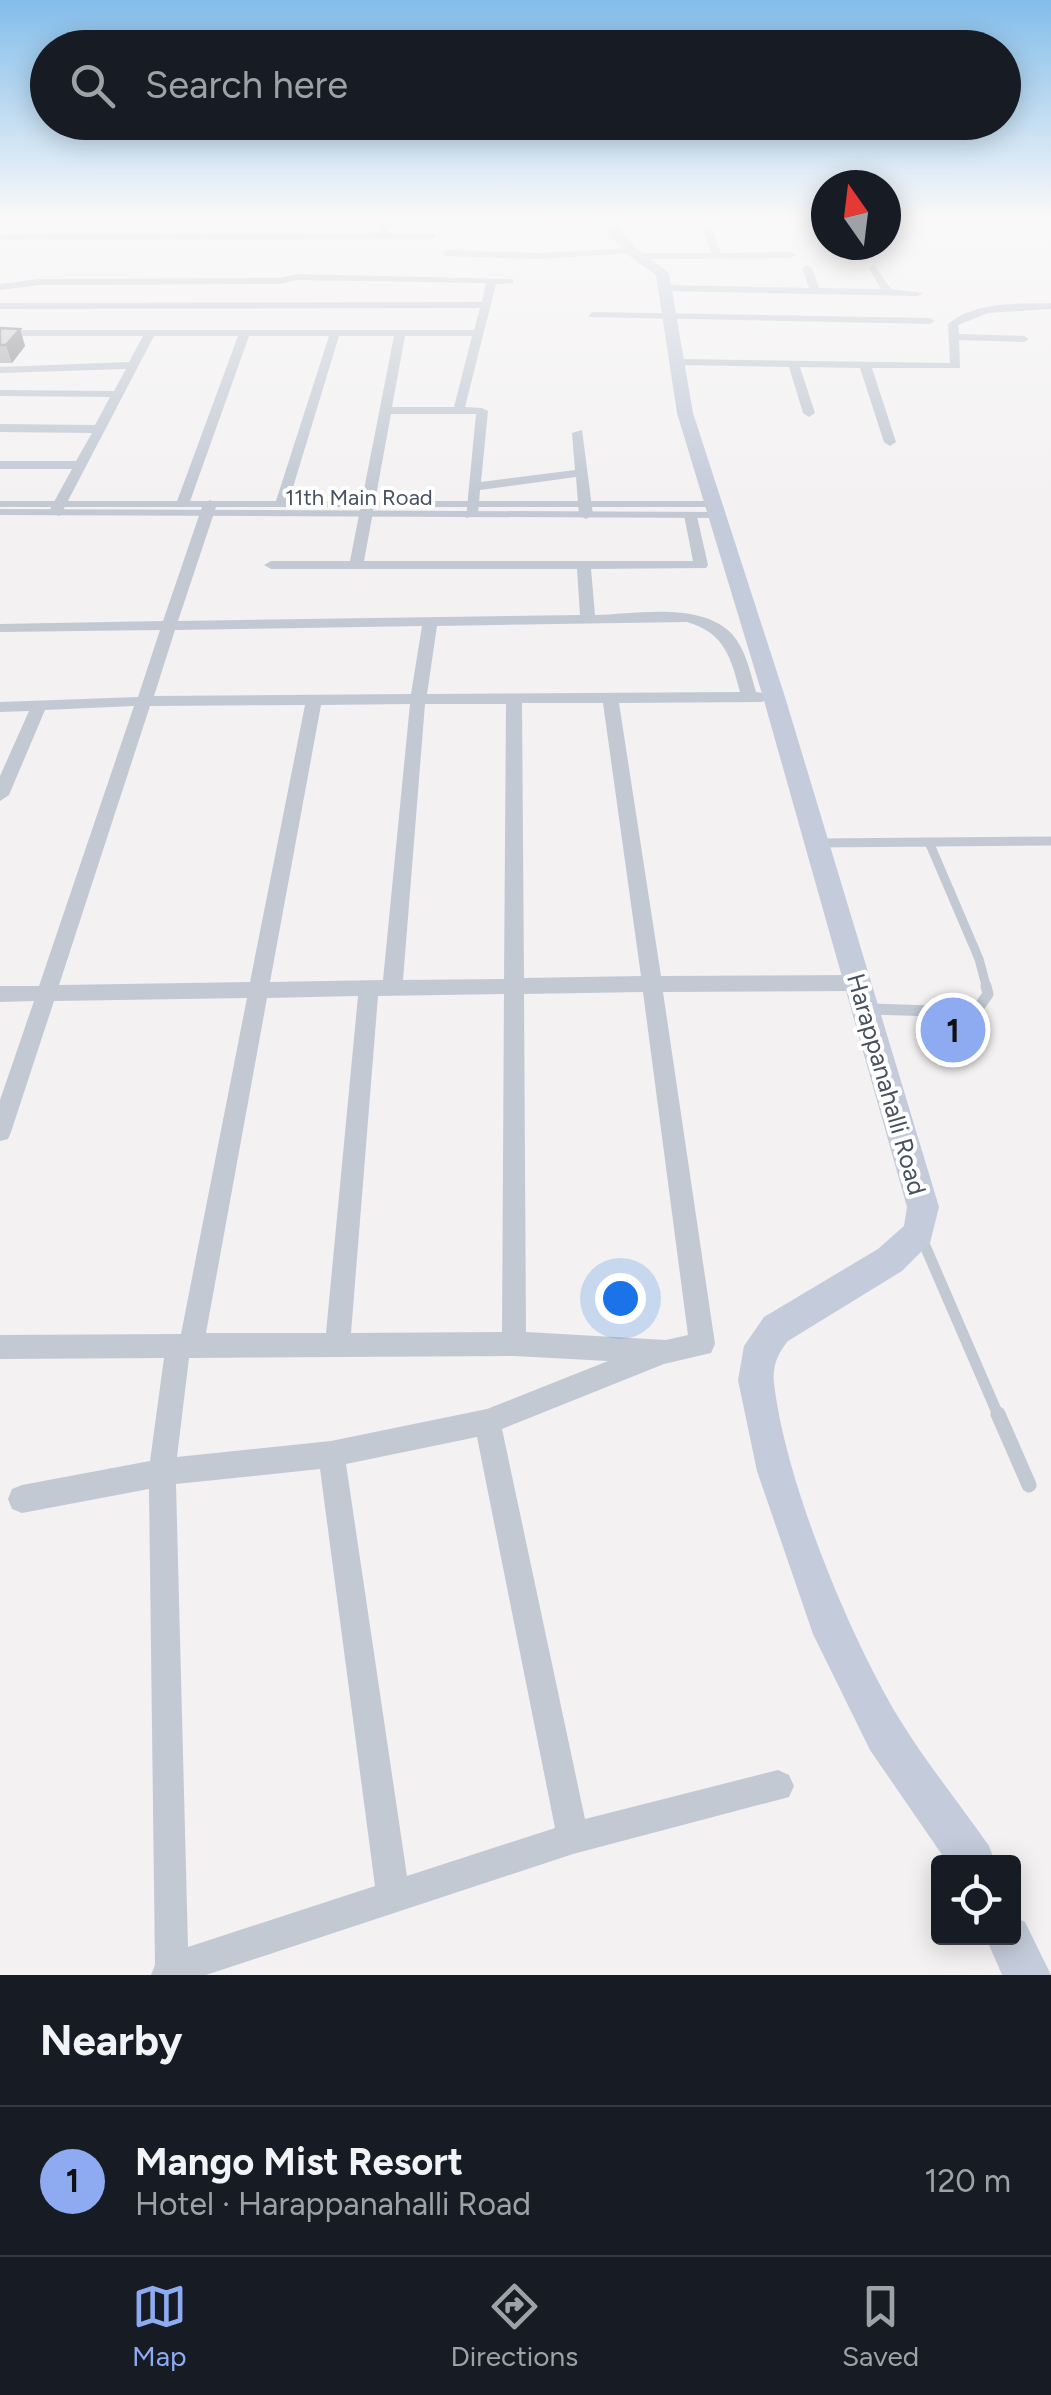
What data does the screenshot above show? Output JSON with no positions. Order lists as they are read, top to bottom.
{
  "streets": {
    "street": ["Harappanahalli Road"],
    "lane": ["11th Main Road"]
  },
  "crossings": [
    ["11th Main Road", "Harappanahalli Road"]
  ],
  "north": "top",
  "page": {
    "search": "Search here",
    "pins": "1",
    "heading": "Nearby",
    "list": [
      {
        "mark": "1",
        "name": "Mango Mist Resort",
        "note": "Hotel · Harappanahalli Road",
        "value": "120 m"
      }
    ],
    "nav": ["Map", "Directions", "Saved"]
  }
}
